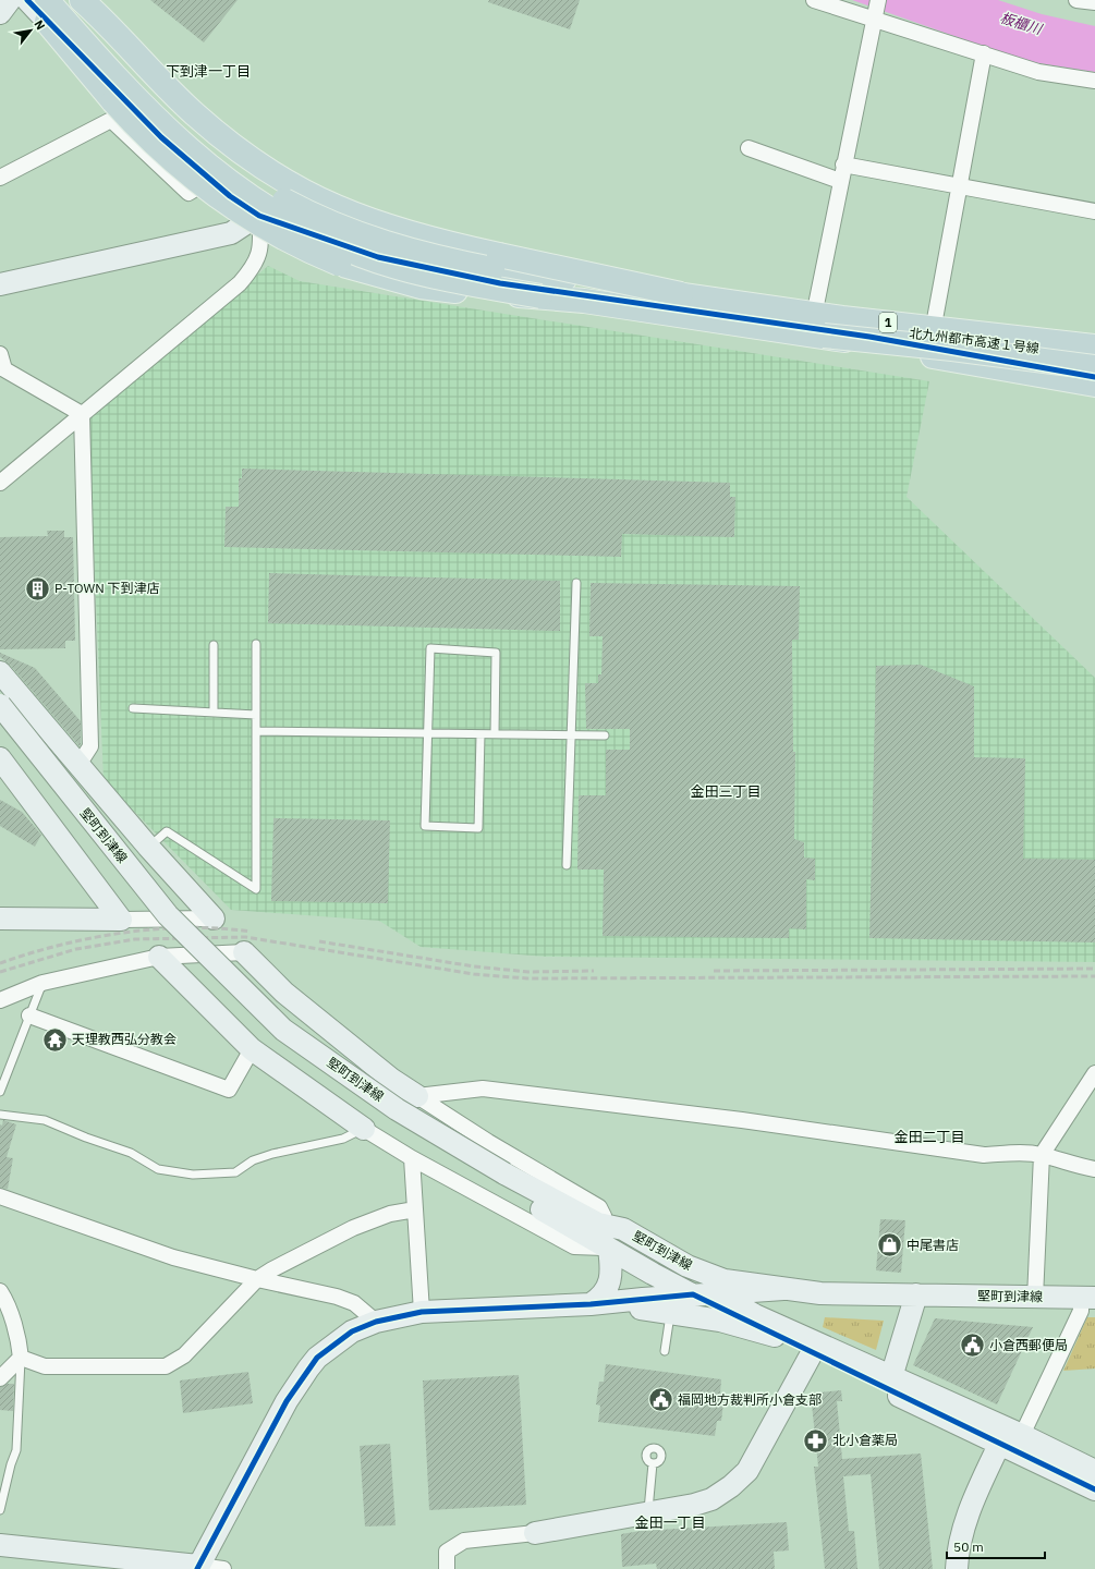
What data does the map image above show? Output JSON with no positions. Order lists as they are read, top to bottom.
{
  "streets": {
    "highway": ["1", "北九州都市高速１号線"],
    "street": ["堅町到津線"]
  },
  "crossings": [
    ["1", "北九州都市高速１号線"]
  ],
  "districts": [
    "下到津一丁目",
    "金田三丁目",
    "金田二丁目",
    "金田一丁目"
  ],
  "water": ["板櫃川"],
  "places": {
    "building": ["P-TOWN 下到津店"],
    "temple": ["天理教西弘分教会"],
    "shop": ["中尾書店"],
    "public building": ["小倉西郵便局", "福岡地方裁判所小倉支部"],
    "pharmacy": ["北小倉薬局"]
  },
  "scale_bar": "50 m",
  "north": "top right"
}
